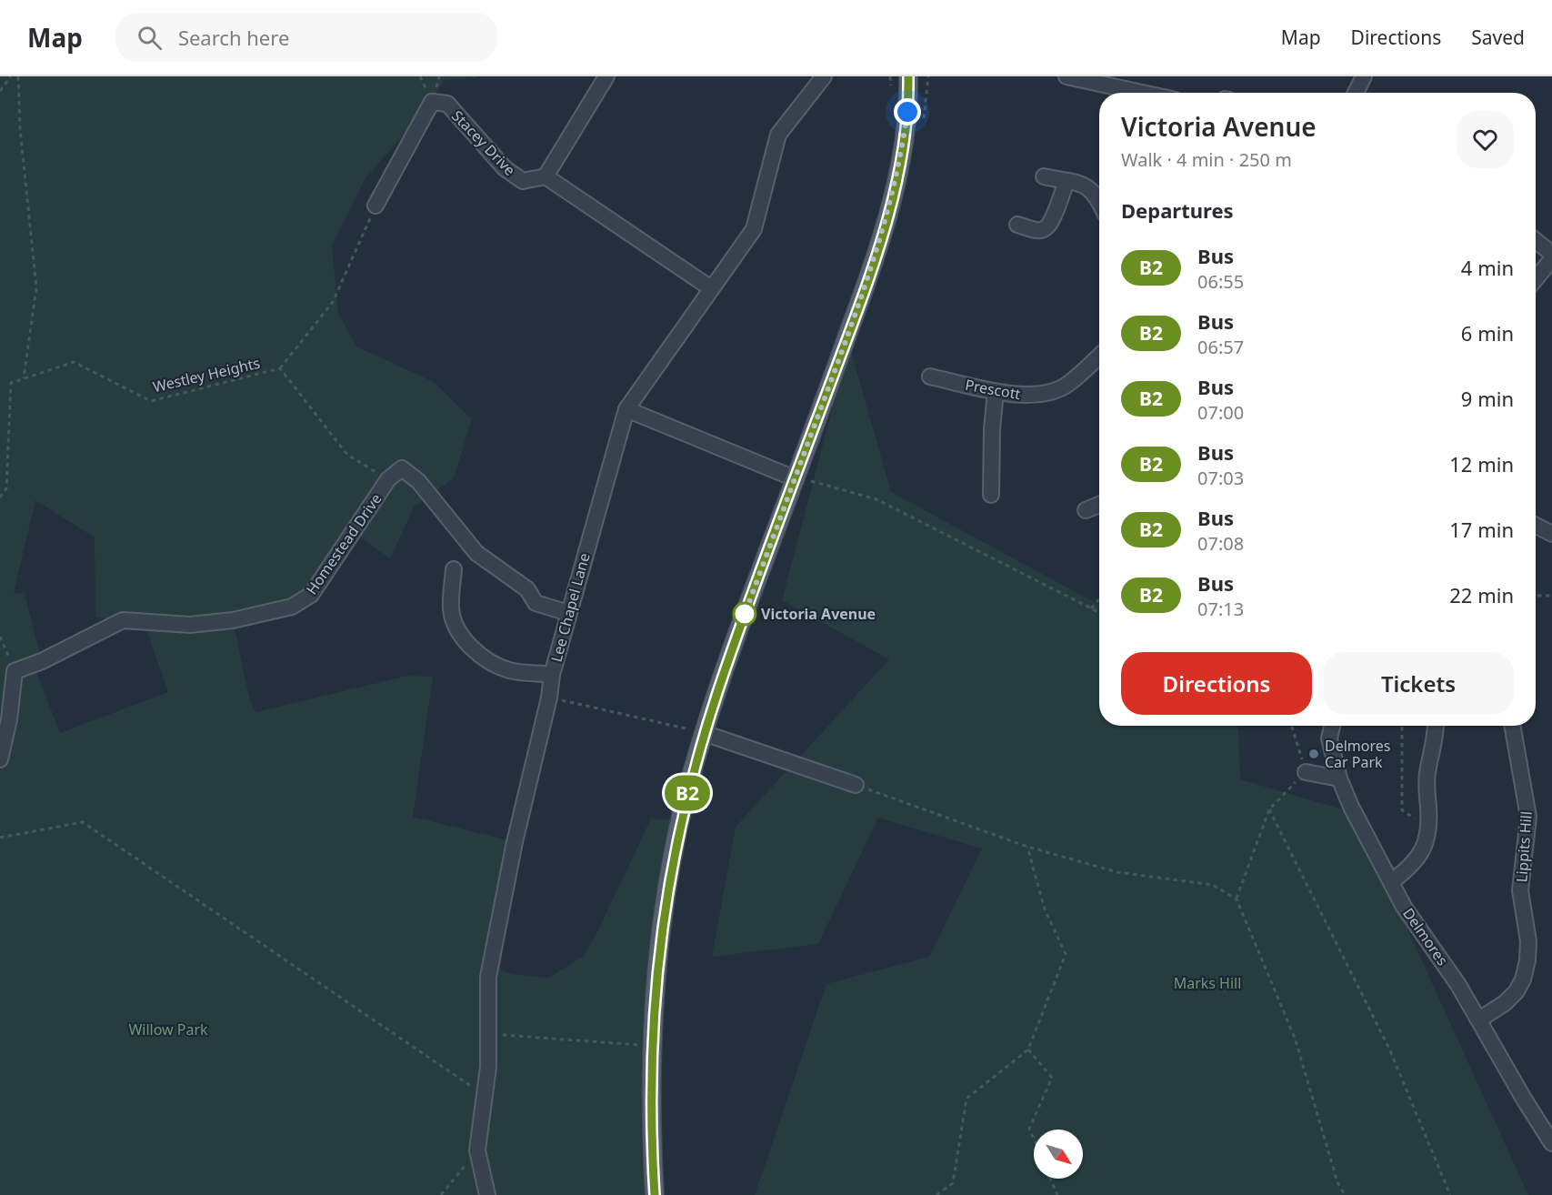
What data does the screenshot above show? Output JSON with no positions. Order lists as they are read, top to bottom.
{
  "streets": {
    "street": [
      "Stacey Drive",
      "Prescott",
      "Homestead Drive",
      "Lee Chapel Lane",
      "Lippits Hill",
      "Delmores"
    ],
    "path": ["Westley Heights"]
  },
  "crossings": [
    ["Westley Heights", "Homestead Drive"],
    ["Lippits Hill", "Delmores"]
  ],
  "parks": ["Marks Hill", "Willow Park"],
  "places": ["Victoria Avenue", "Delmores Car Park"],
  "lines": ["bus line B2"],
  "north": "bottom right",
  "page": {
    "header": "Map",
    "search": "Search here",
    "nav": ["Map", "Directions", "Saved"],
    "on_map": "B2",
    "heading": [
      ["Victoria Avenue", "Walk · 4 min · 250 m"],
      "Departures"
    ],
    "list": [
      {
        "mark": "B2",
        "name": "Bus",
        "note": "06:55",
        "value": "4 min"
      },
      {
        "mark": "B2",
        "name": "Bus",
        "note": "06:57",
        "value": "6 min"
      },
      {
        "mark": "B2",
        "name": "Bus",
        "note": "07:00",
        "value": "9 min"
      },
      {
        "mark": "B2",
        "name": "Bus",
        "note": "07:03",
        "value": "12 min"
      },
      {
        "mark": "B2",
        "name": "Bus",
        "note": "07:08",
        "value": "17 min"
      },
      {
        "mark": "B2",
        "name": "Bus",
        "note": "07:13",
        "value": "22 min"
      }
    ],
    "buttons": ["Directions", "Tickets"]
  }
}
